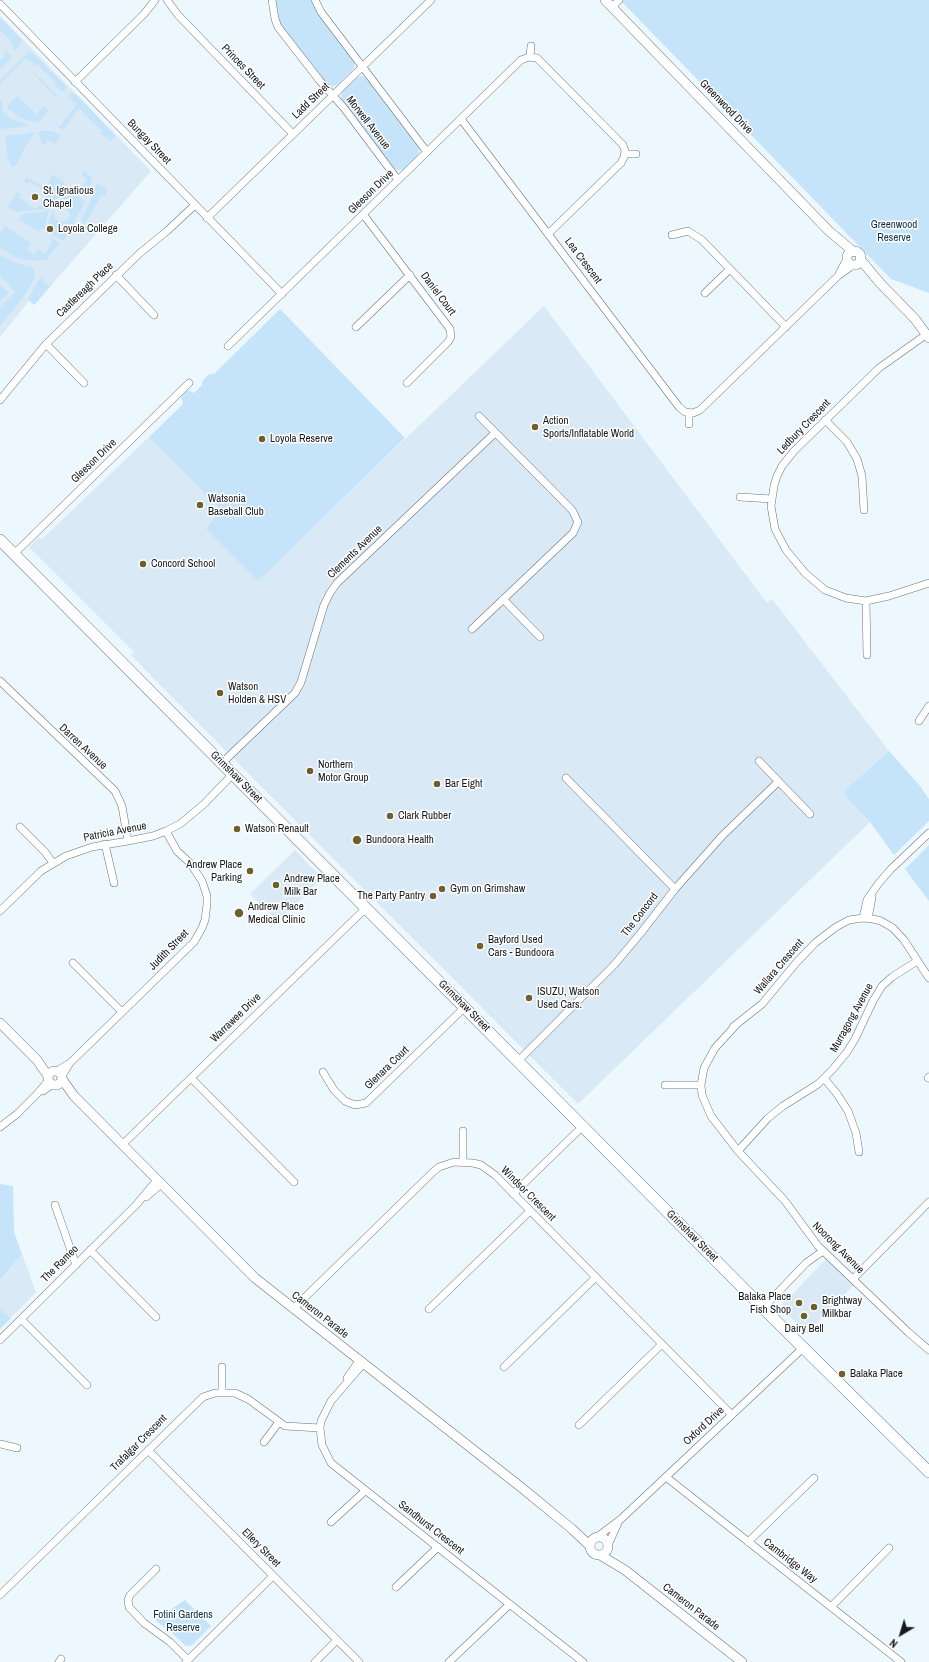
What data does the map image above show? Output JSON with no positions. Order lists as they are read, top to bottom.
{
  "streets": {
    "main road": ["Grimshaw Street"],
    "street": [
      "Princes Street",
      "Ladd Street",
      "Greenwood Drive",
      "Morwell Avenue",
      "Bungay Street",
      "Gleeson Drive",
      "Lea Crescent",
      "Castlereagh Place",
      "Daniel Court",
      "Ledbury Crescent",
      "Clements Avenue",
      "Darren Avenue",
      "Patricia Avenue",
      "The Concord",
      "Judith Street",
      "Wallara Crescent",
      "Warrawee Drive",
      "Murragong Avenue",
      "Glenara Court",
      "Windsor Crescent",
      "Noorong Avenue",
      "The Rameo",
      "Cameron Parade",
      "Oxford Drive",
      "Trafalgar Crescent",
      "Sandhurst Crescent",
      "Ellery Street",
      "Cambridge Way"
    ]
  },
  "crossings": [
    ["Princes Street", "Ladd Street"],
    ["Ladd Street", "Morwell Avenue"],
    ["Ladd Street", "Bungay Street"],
    ["Greenwood Drive", "Ledbury Crescent"],
    ["Morwell Avenue", "Gleeson Drive"],
    ["Bungay Street", "Gleeson Drive"],
    ["Bungay Street", "Castlereagh Place"],
    ["Gleeson Drive", "Lea Crescent"],
    ["Gleeson Drive", "Daniel Court"],
    ["Gleeson Drive", "Grimshaw Street"],
    ["Clements Avenue", "Grimshaw Street"],
    ["Darren Avenue", "Patricia Avenue"],
    ["Grimshaw Street", "Patricia Avenue"],
    ["Grimshaw Street", "The Concord"],
    ["Grimshaw Street", "Warrawee Drive"],
    ["Grimshaw Street", "Glenara Court"],
    ["Grimshaw Street", "Oxford Drive"],
    ["Patricia Avenue", "Judith Street"],
    ["Judith Street", "Cameron Parade"],
    ["Wallara Crescent", "Noorong Avenue"],
    ["Warrawee Drive", "Cameron Parade"],
    ["Murragong Avenue", "Noorong Avenue"],
    ["Windsor Crescent", "Oxford Drive"],
    ["The Rameo", "Cameron Parade"],
    ["Cameron Parade", "Oxford Drive"],
    ["Cameron Parade", "Sandhurst Crescent"],
    ["Oxford Drive", "Cambridge Way"],
    ["Trafalgar Crescent", "Sandhurst Crescent"],
    ["Trafalgar Crescent", "Ellery Street"]
  ],
  "parks": ["Greenwood Reserve", "Fotini Gardens Reserve"],
  "places": [
    "St. Ignatious Chapel",
    "Loyola College",
    "Action Sports/Inflatable World",
    "Loyola Reserve",
    "Watsonia Baseball Club",
    "Concord School",
    "Watson Holden & HSV",
    "Northern Motor Group",
    "Bar Eight",
    "Clark Rubber",
    "Watson Renault",
    "Bundoora Health",
    "Andrew Place Parking",
    "Andrew Place Milk Bar",
    "Gym on Grimshaw",
    "The Party Pantry",
    "Andrew Place Medical Clinic",
    "Bayford Used Cars - Bundoora",
    "ISUZU, Watson Used Cars.",
    "Balaka Place Fish Shop",
    "Brightway Milkbar",
    "Dairy Bell",
    "Balaka Place"
  ],
  "north": "bottom left"
}
